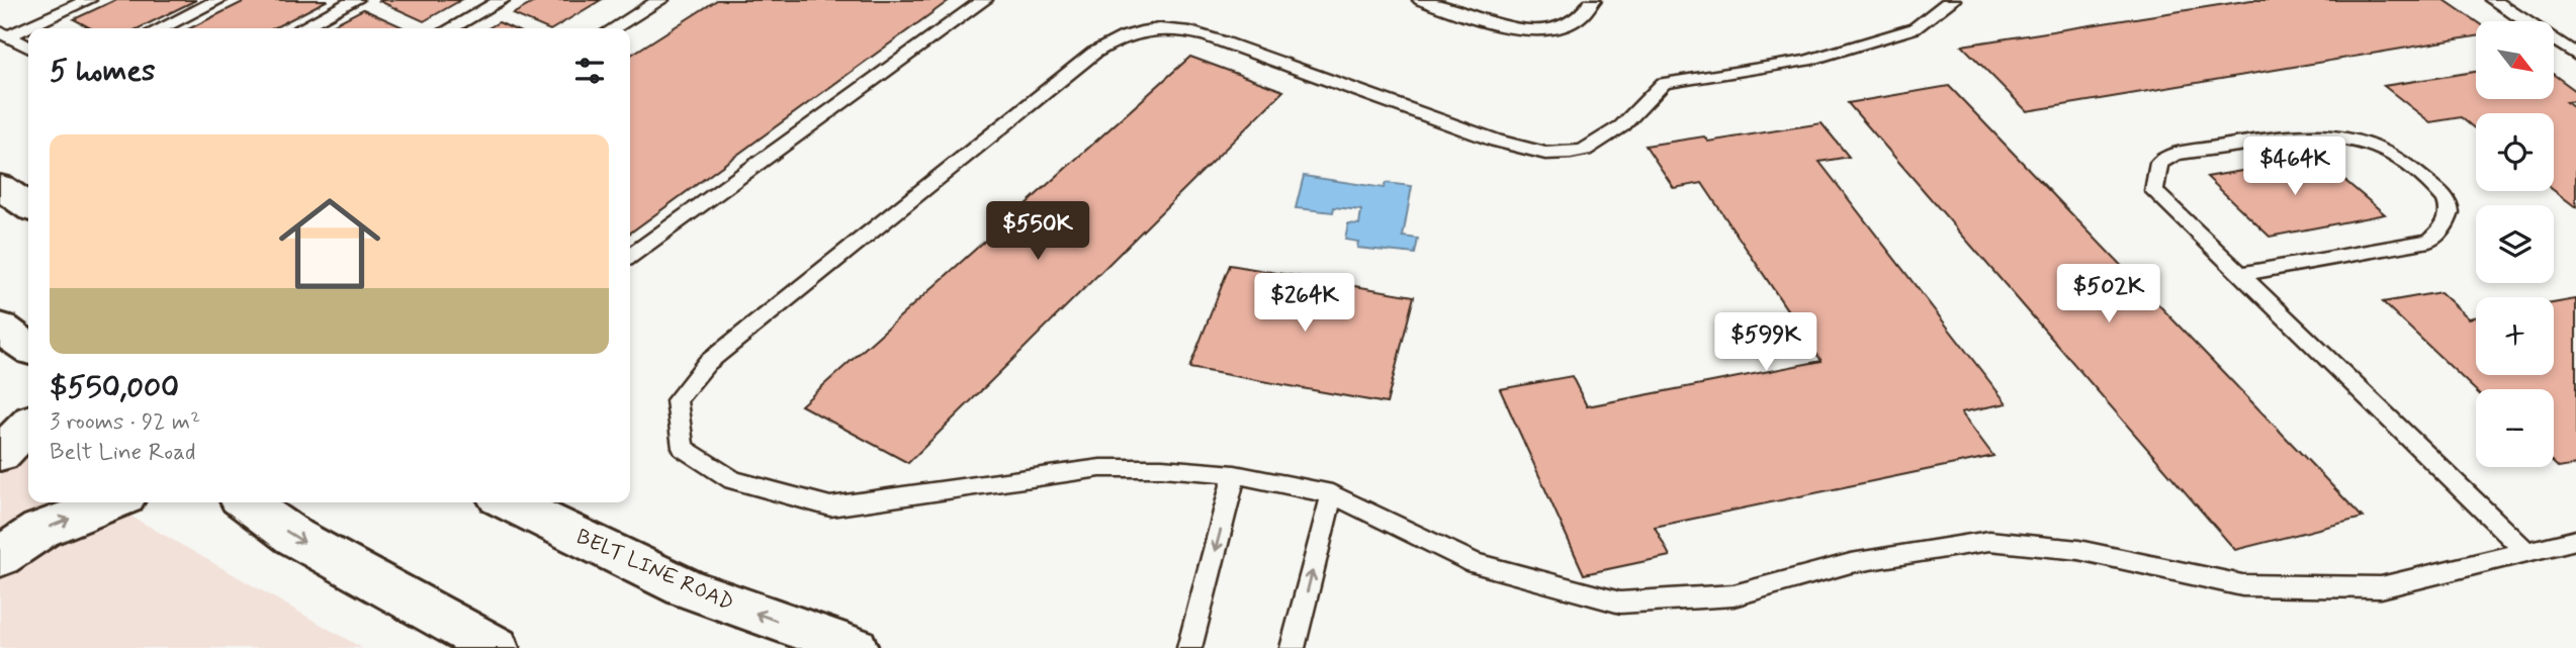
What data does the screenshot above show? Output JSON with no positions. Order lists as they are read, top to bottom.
{
  "streets": {
    "main road": ["BELT LINE ROAD"]
  },
  "one_way": ["BELT LINE ROAD"],
  "north": "bottom right",
  "page": {
    "map_buttons": ["+", "−"],
    "heading": "5 homes",
    "list": [
      {
        "name": "$550,000",
        "note": "3 rooms · 92 m² · Belt Line Road"
      }
    ],
    "price": [
      "$464K",
      "$550K",
      "$502K",
      "$264K",
      "$599K"
    ]
  }
}
